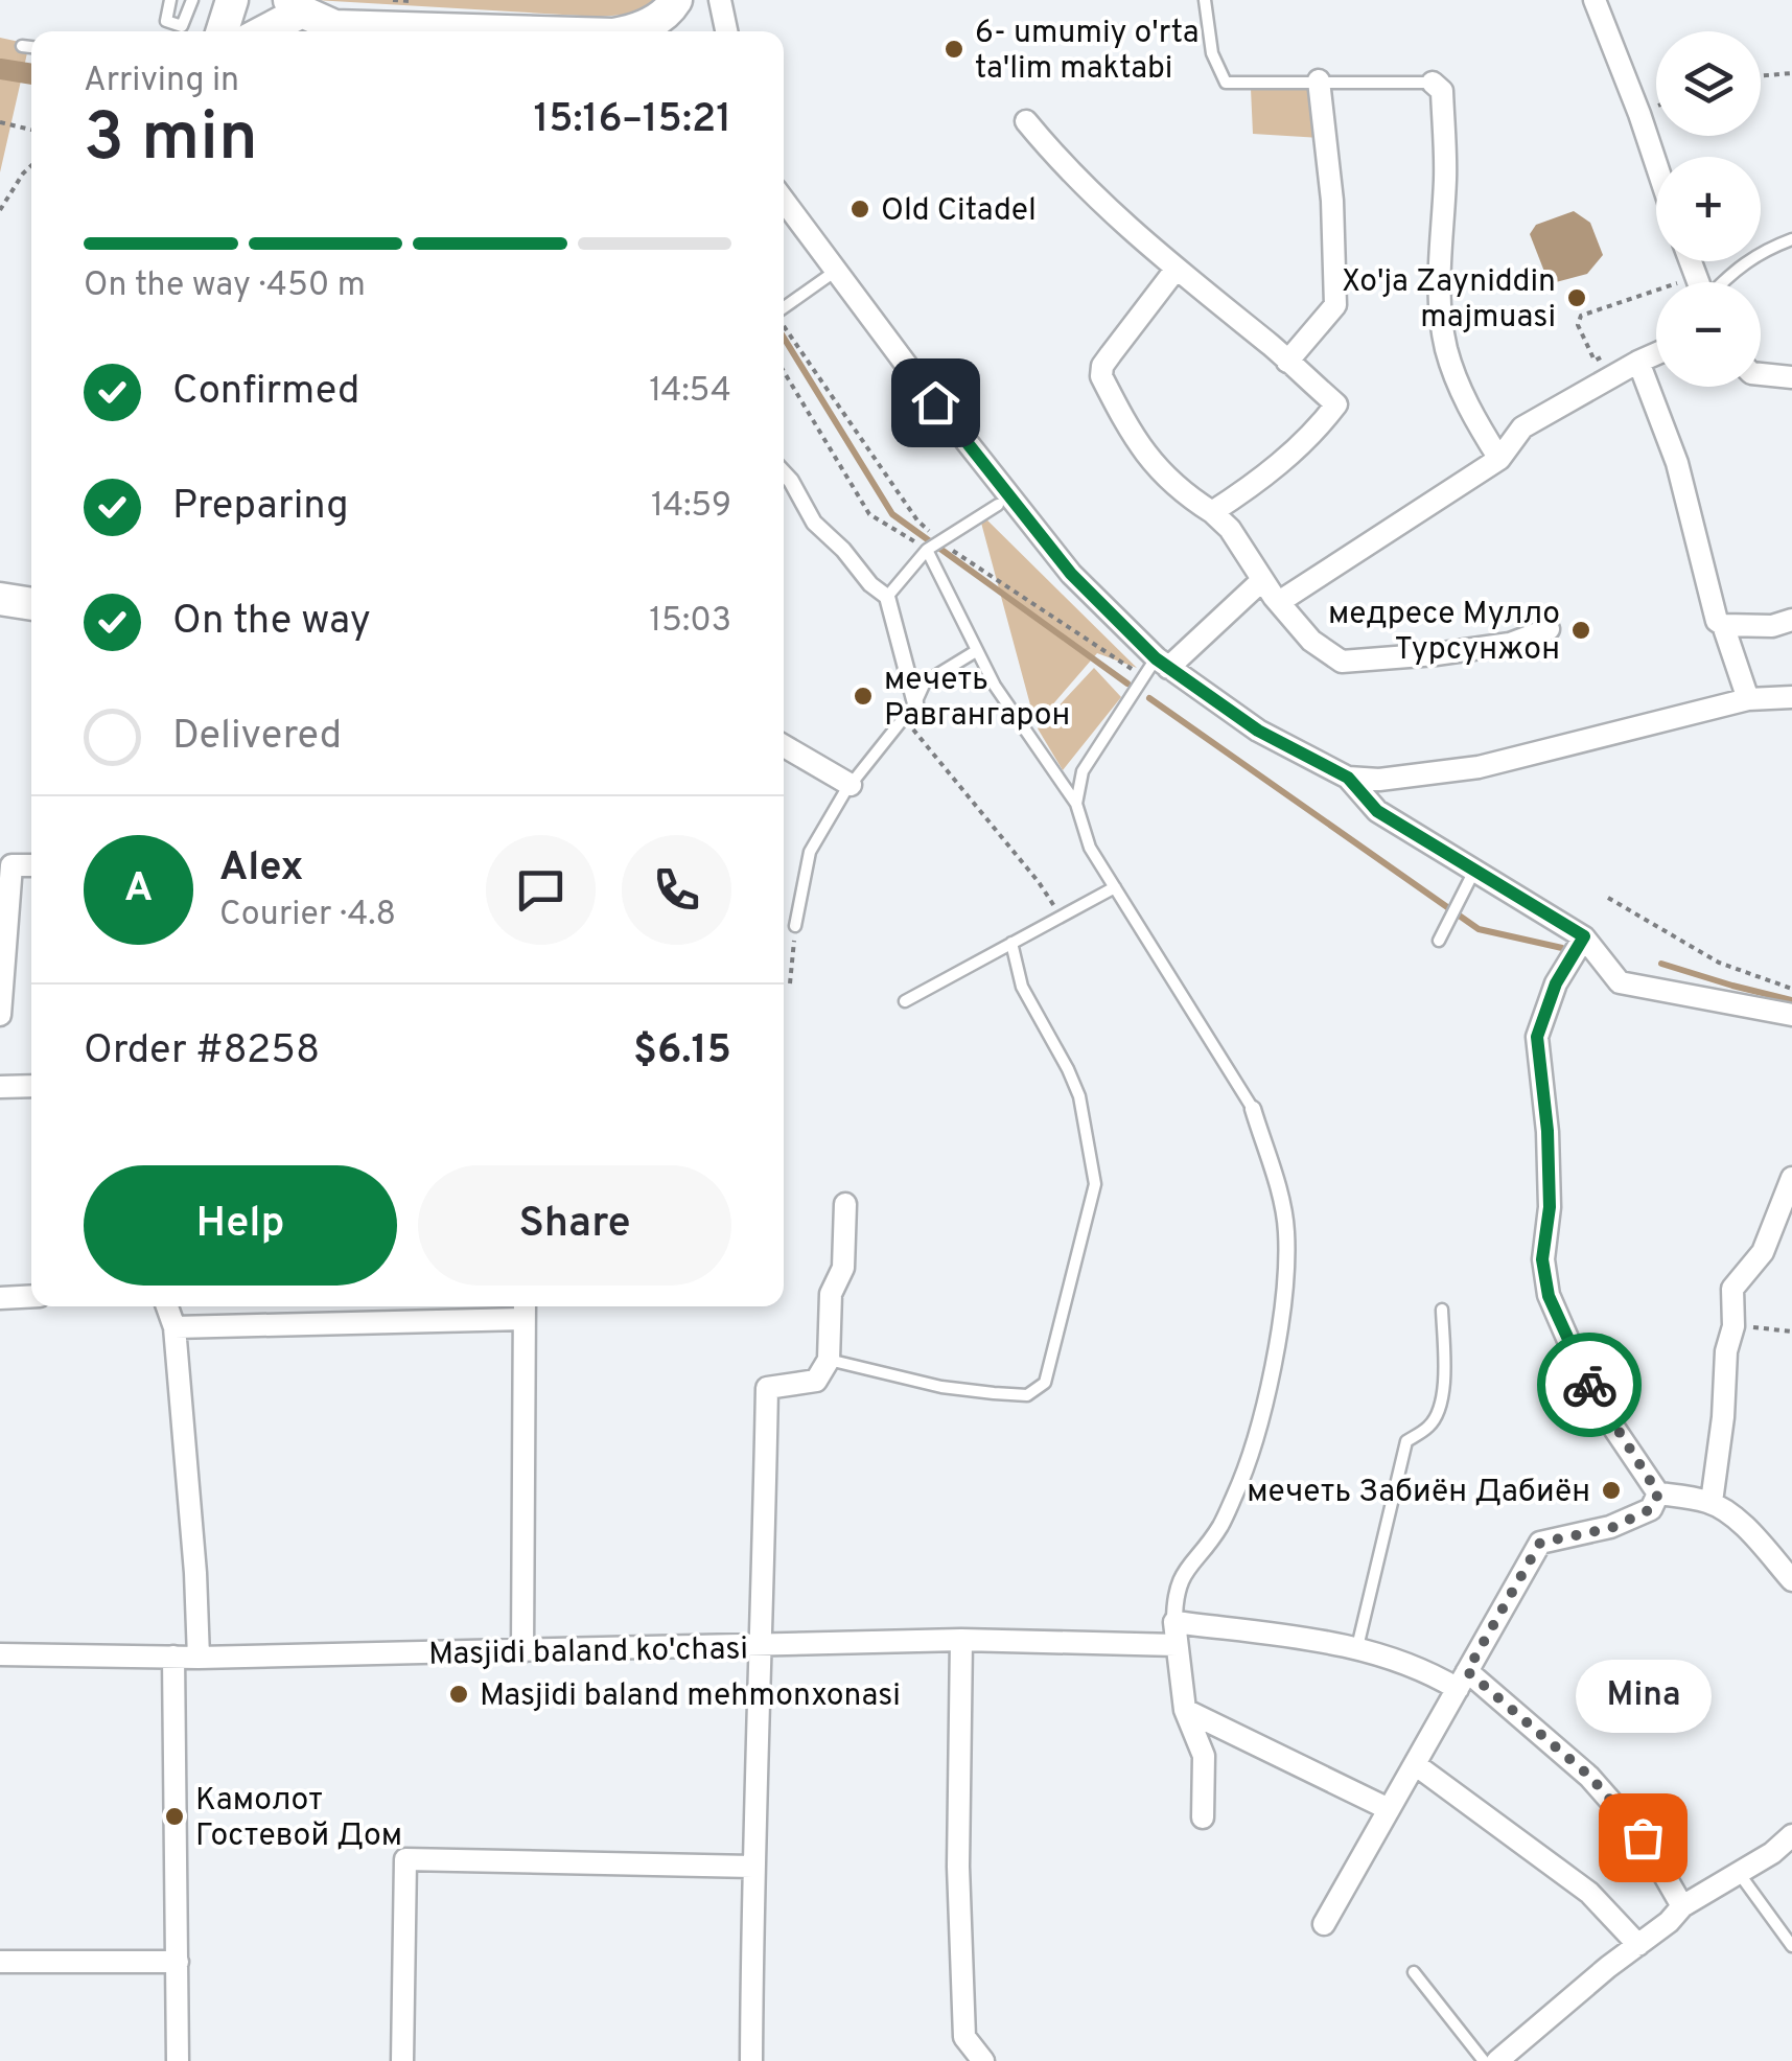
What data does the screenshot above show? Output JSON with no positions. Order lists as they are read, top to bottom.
{
  "streets": {
    "street": ["Masjidi baland ko'chasi"]
  },
  "places": [
    "6- umumiy o'rta ta'lim maktabi",
    "Old Citadel",
    "Xo'ja Zayniddin majmuasi",
    "медресе Мулло Турсунжон",
    "мечеть Равгангарон",
    "мечеть Забиён Дабиён",
    "Masjidi baland mehmonxonasi",
    "Камолот Гостевой Дом",
    "Mina"
  ],
  "page": {
    "map_buttons": ["+", "−"],
    "heading": ["3 min", "Arriving in", "15:16–15:21"],
    "panel": [
      "Alex",
      "Courier · 4.8",
      "Order #8258",
      "$6.15"
    ],
    "bar": "On the way · 450 m",
    "list": [
      ["Confirmed", "14:54"],
      ["Preparing", "14:59"],
      ["On the way", "15:03"],
      "Delivered"
    ],
    "round": "A",
    "buttons": ["Help", "Share"],
    "bubble": "Mina"
  }
}
